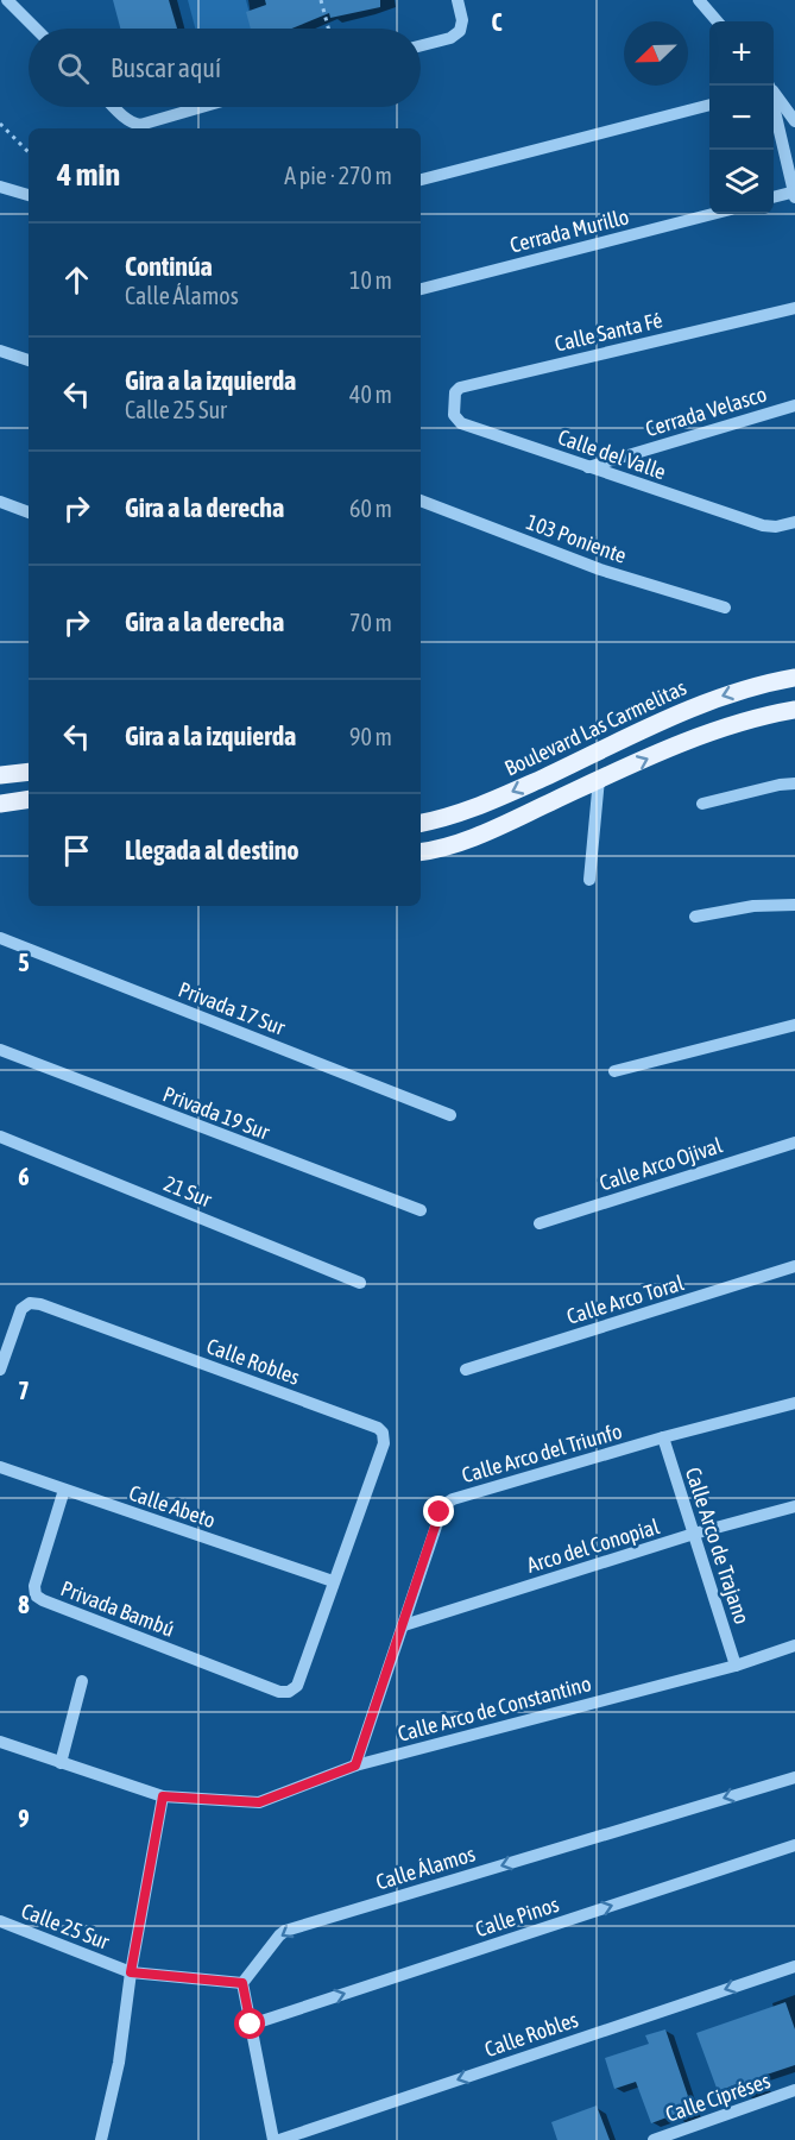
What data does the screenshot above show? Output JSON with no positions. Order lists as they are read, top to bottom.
{
  "streets": {
    "main road": ["Boulevard Las Carmelitas"],
    "street": [
      "Cerrada Murillo",
      "Calle Santa Fé",
      "Cerrada Velasco",
      "Calle del Valle",
      "103 Poniente",
      "Privada 17 Sur",
      "Privada 19 Sur",
      "Calle Arco Ojival",
      "21 Sur",
      "Calle Arco Toral",
      "Calle Robles",
      "Calle Arco del Triunfo",
      "Calle Abeto",
      "Arco del Conopial",
      "Calle Arco de Trajano",
      "Privada Bambú",
      "Calle Arco de Constantino",
      "Calle Álamos",
      "Calle Pinos",
      "Calle 25 Sur",
      "Calle Cipréses"
    ]
  },
  "crossings": [
    ["Calle Santa Fé", "Calle del Valle"],
    ["Cerrada Velasco", "Calle del Valle"],
    ["Calle Robles", "Calle Abeto"],
    ["Calle Robles", "Privada Bambú"],
    ["Calle Arco del Triunfo", "Arco del Conopial"],
    ["Calle Arco del Triunfo", "Calle Arco de Trajano"],
    ["Calle Arco del Triunfo", "Calle Arco de Constantino"],
    ["Calle Abeto", "Privada Bambú"],
    ["Arco del Conopial", "Calle Arco de Trajano"],
    ["Calle Arco de Trajano", "Calle Arco de Constantino"],
    ["Calle Álamos", "Calle 25 Sur"]
  ],
  "one_way": ["Calle Robles", "Calle Álamos", "Calle Pinos"],
  "north": "bottom left",
  "page": {
    "map_buttons": ["+", "−"],
    "search": "Buscar aquí",
    "heading": ["4 min", "A pie · 270 m"],
    "list": [
      ["Continúa", "Calle Álamos", "10 m"],
      ["Gira a la izquierda", "Calle 25 Sur", "40 m"],
      ["Gira a la derecha", "60 m"],
      ["Gira a la derecha", "70 m"],
      ["Gira a la izquierda", "90 m"],
      "Llegada al destino"
    ]
  },
  "grid": {
    "columns": ["C"],
    "rows": [
      "5",
      "6",
      "7",
      "8",
      "9"
    ]
  }
}
